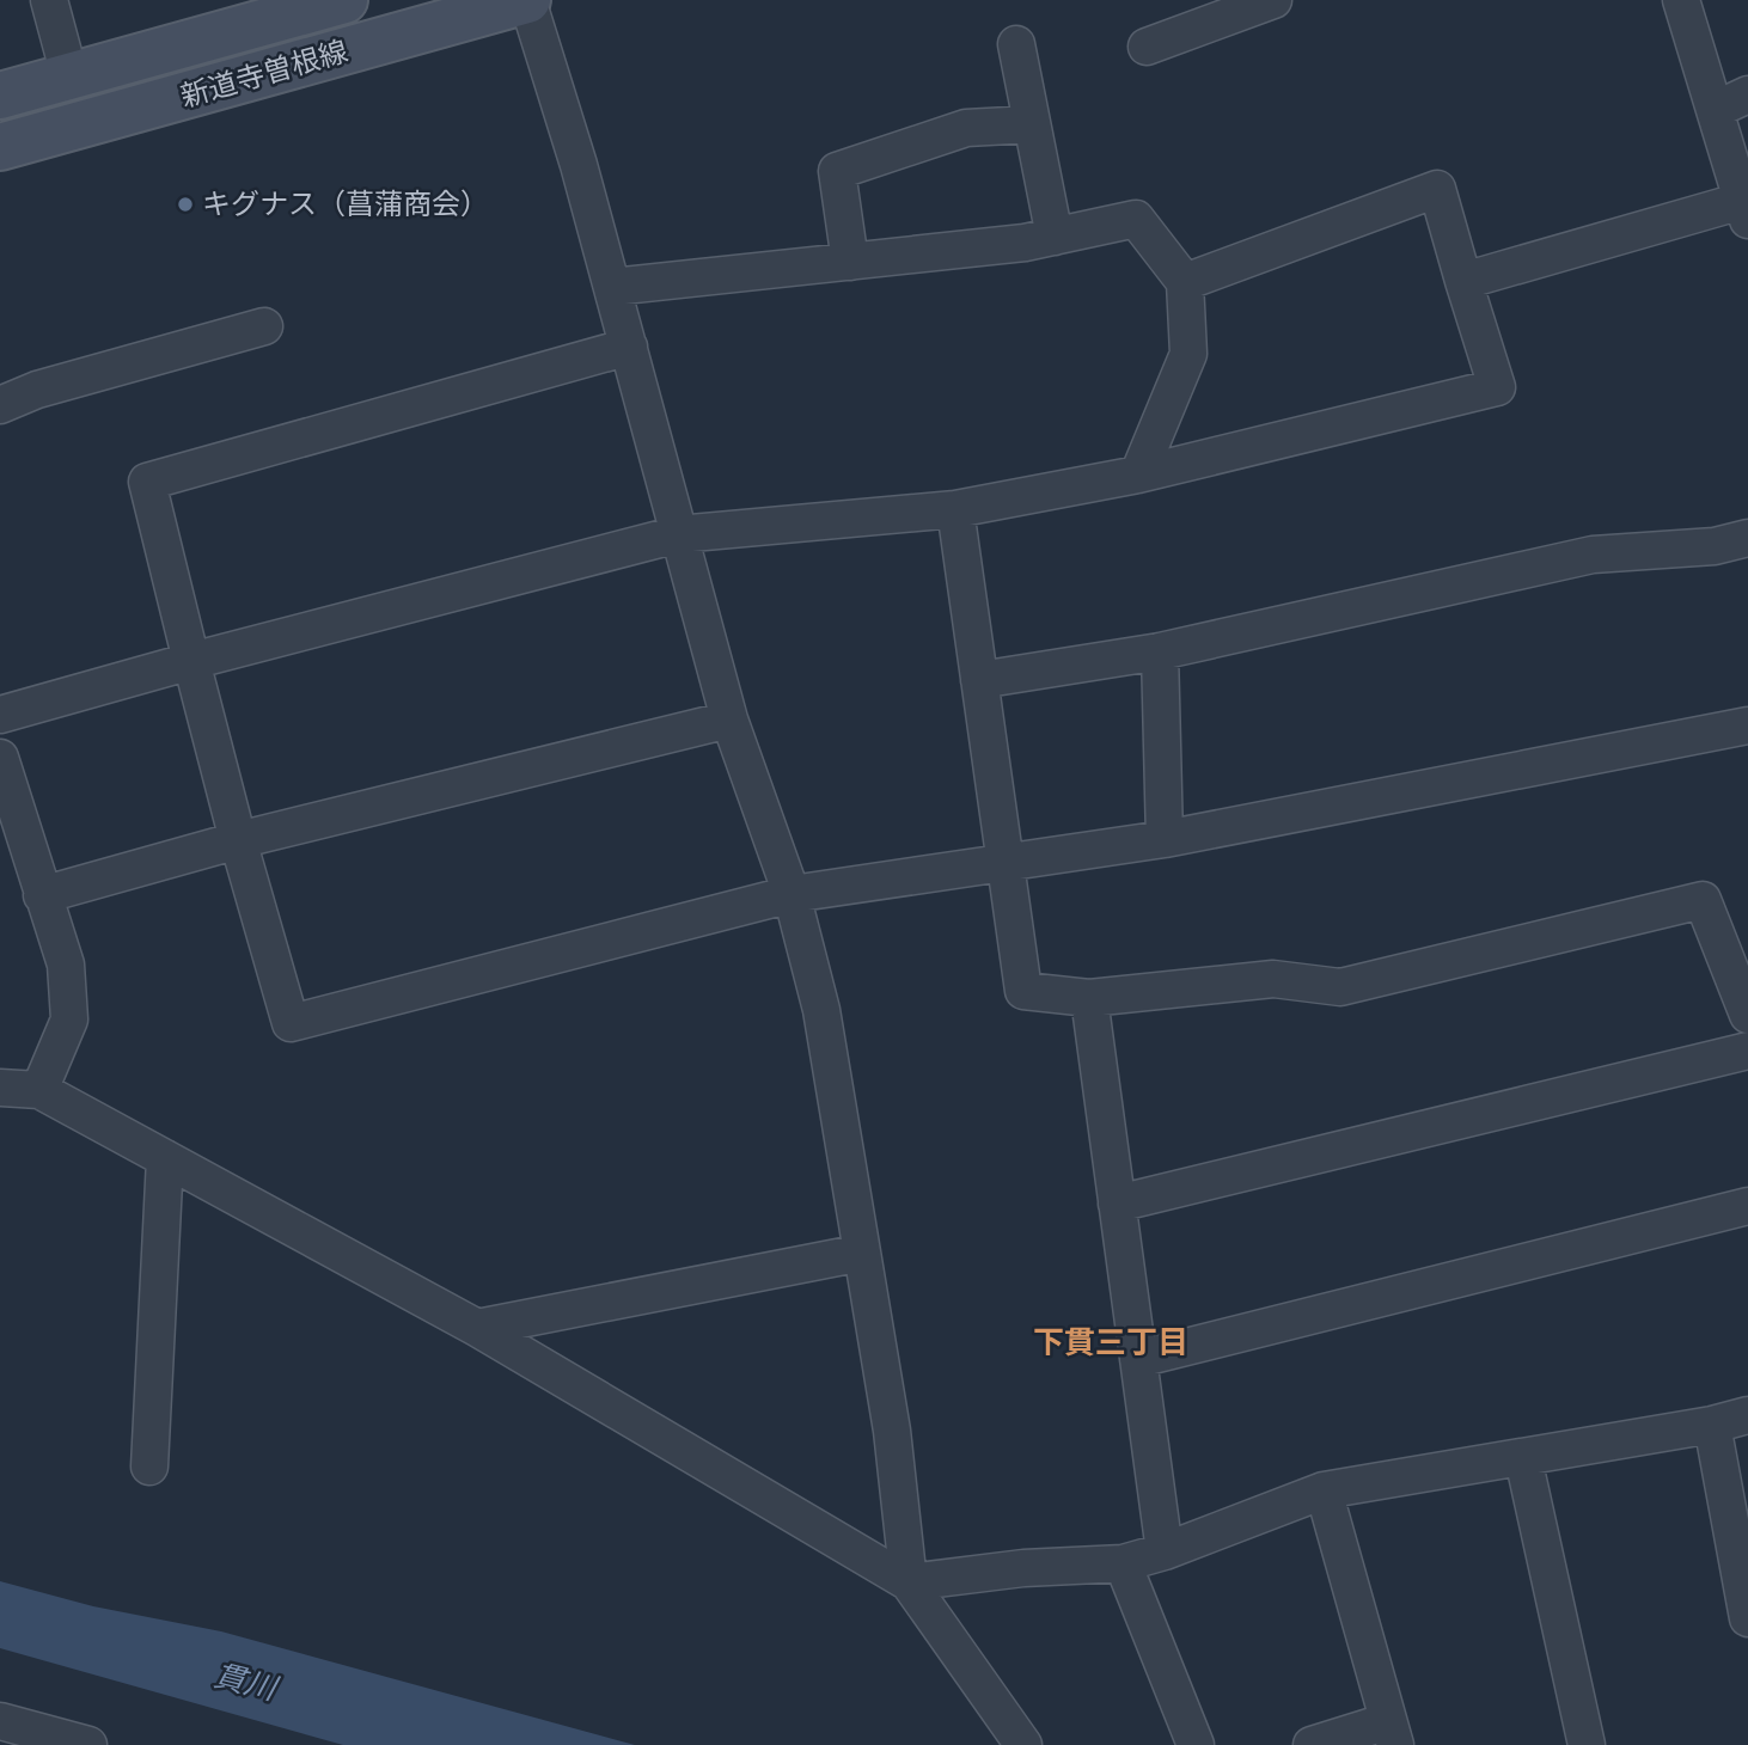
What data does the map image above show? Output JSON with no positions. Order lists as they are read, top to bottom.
{
  "streets": {
    "main road": ["新道寺曽根線"]
  },
  "districts": ["下貫三丁目"],
  "water": ["貫川"],
  "places": ["キグナス（菖蒲商会）"]
}
